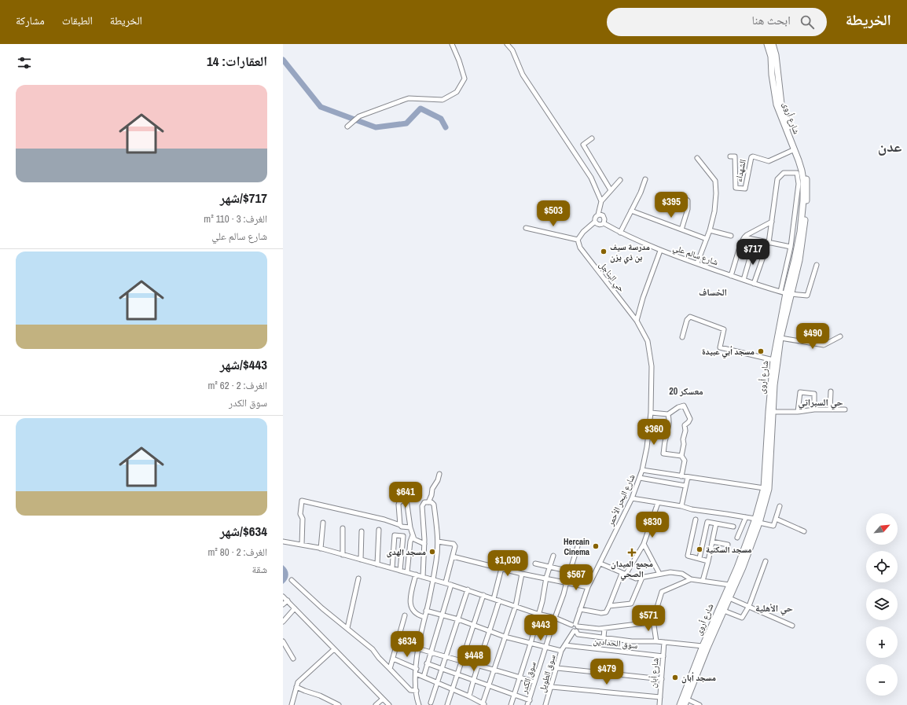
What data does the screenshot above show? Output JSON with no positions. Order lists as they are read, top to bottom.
{
  "streets": {
    "main road": ["شارع أروى"],
    "street": [
      "الشهداء",
      "شارع سالم علي",
      "حي البناجل",
      "شارع البحر الأحمر",
      "سوق الحدادين",
      "شارع أبان",
      "سوق الطويل",
      "سوق الكدر"
    ]
  },
  "crossings": [
    ["شارع أروى", "الشهداء"],
    ["شارع أروى", "شارع سالم علي"],
    ["حي البناجل", "شارع البحر الأحمر"],
    ["شارع البحر الأحمر", "سوق الطويل"],
    ["سوق الحدادين", "شارع أبان"],
    ["سوق الحدادين", "سوق الطويل"]
  ],
  "districts": [
    "عدن",
    "الخساف",
    "معسكر 20",
    "حي السبراتي",
    "حي الأهلية"
  ],
  "places": {
    "other": [
      "مدرسة سيف بن ذي يزن",
      "مسجد أبي عبيدة",
      "Hercain Cinema",
      "مسجد السكنية",
      "مسجد الهدى",
      "مسجد أبان"
    ],
    "health": ["مجمع الميدان الصحي"]
  },
  "north": "top right",
  "page": {
    "header": "الخريطة",
    "search": "ابحث هنا",
    "nav": ["الخريطة", "الطبقات", "مشاركة"],
    "heading": "العقارات: 14",
    "list": [
      {
        "name": "$717/شهر",
        "note": "الغرف: 3 · 110 m² · شارع سالم علي"
      },
      {
        "name": "$443/شهر",
        "note": "الغرف: 2 · 62 m² · سوق الكدر"
      },
      {
        "name": "$634/شهر",
        "note": "الغرف: 2 · 80 m² · شقة"
      }
    ],
    "price": [
      "$395",
      "$503",
      "$717",
      "$490",
      "$360",
      "$641",
      "$830",
      "$1,030",
      "$567",
      "$571",
      "$443",
      "$634",
      "$448",
      "$479"
    ],
    "map_buttons": ["+", "−"]
  }
}
